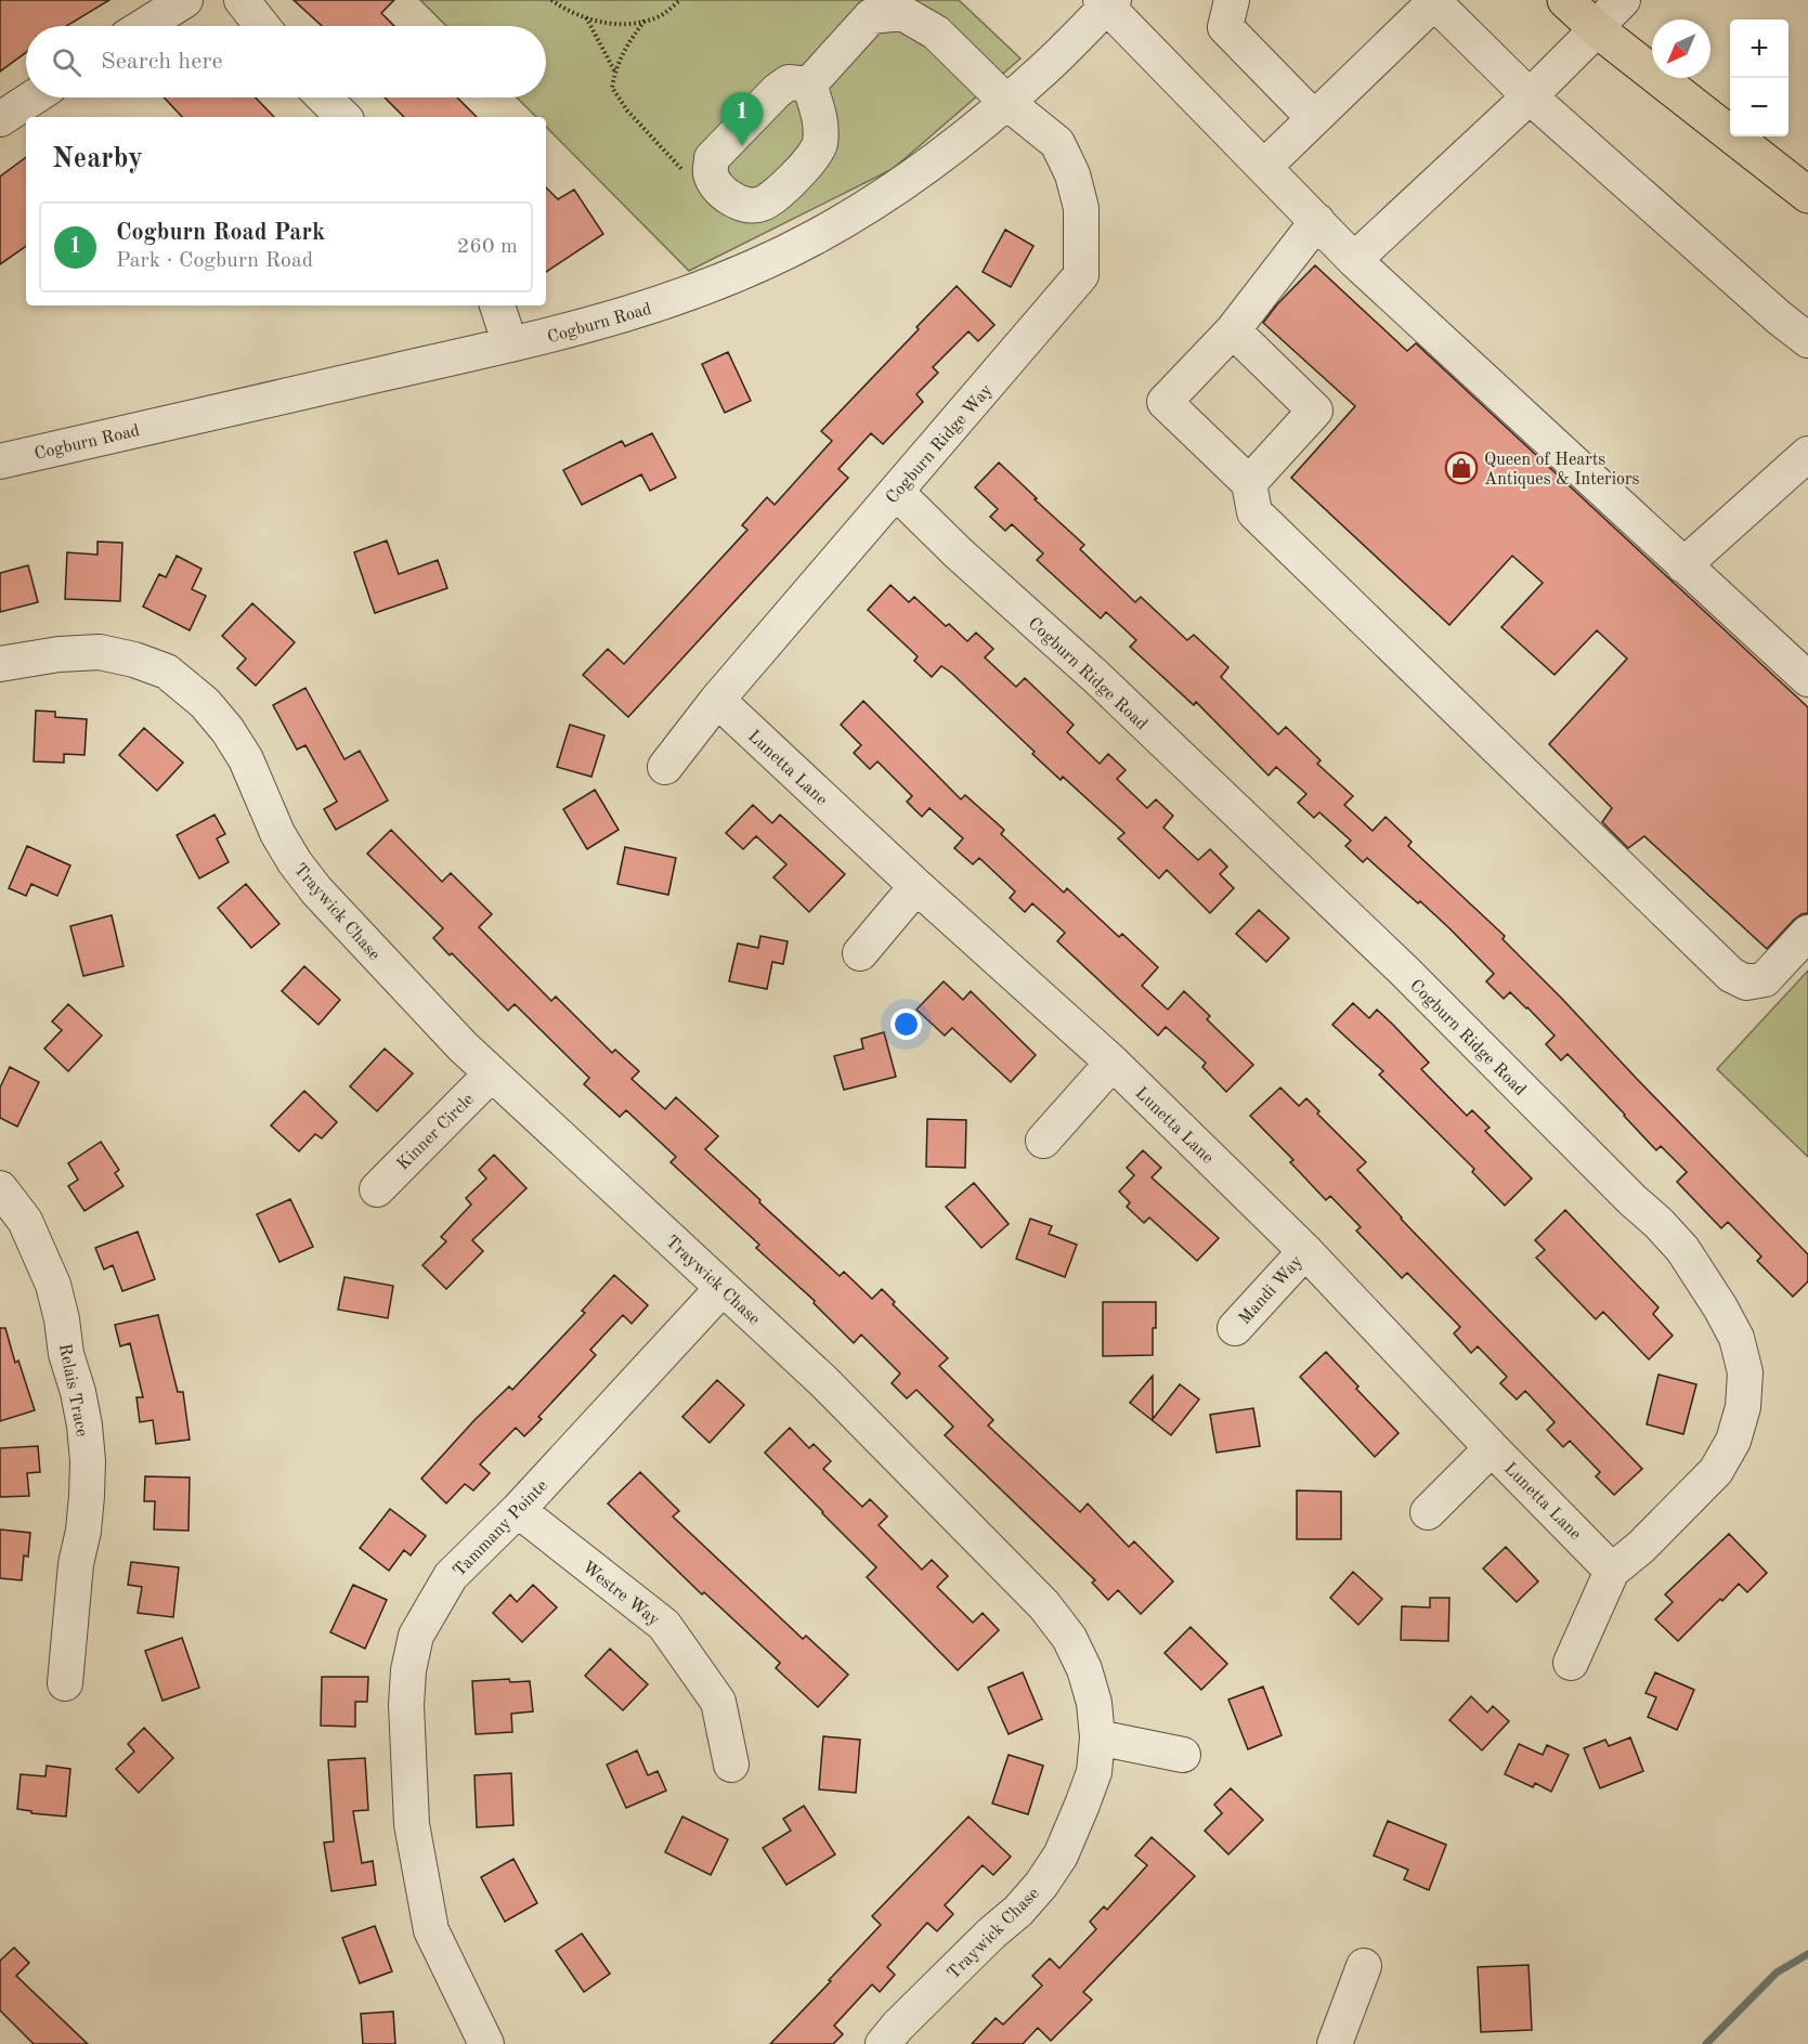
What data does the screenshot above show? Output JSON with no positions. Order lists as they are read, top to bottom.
{
  "streets": {
    "street": [
      "Cogburn Road",
      "Cogburn Ridge Way",
      "Cogburn Ridge Road",
      "Lunetta Lane",
      "Traywick Chase",
      "Kinner Circle",
      "Mandi Way",
      "Relais Trace",
      "Tammany Pointe",
      "Westre Way"
    ]
  },
  "crossings": [
    ["Cogburn Road", "Cogburn Ridge Way"],
    ["Cogburn Ridge Way", "Cogburn Ridge Road"],
    ["Cogburn Ridge Way", "Lunetta Lane"],
    ["Cogburn Ridge Road", "Lunetta Lane"],
    ["Lunetta Lane", "Mandi Way"],
    ["Traywick Chase", "Kinner Circle"],
    ["Traywick Chase", "Tammany Pointe"],
    ["Tammany Pointe", "Westre Way"]
  ],
  "places": {
    "shop": ["Queen of Hearts Antiques & Interiors"]
  },
  "north": "bottom left",
  "page": {
    "map_buttons": ["+", "−"],
    "search": "Search here",
    "pins": "1",
    "heading": "Nearby",
    "list": [
      {
        "mark": "1",
        "name": "Cogburn Road Park",
        "note": "Park · Cogburn Road",
        "value": "260 m"
      }
    ]
  }
}
